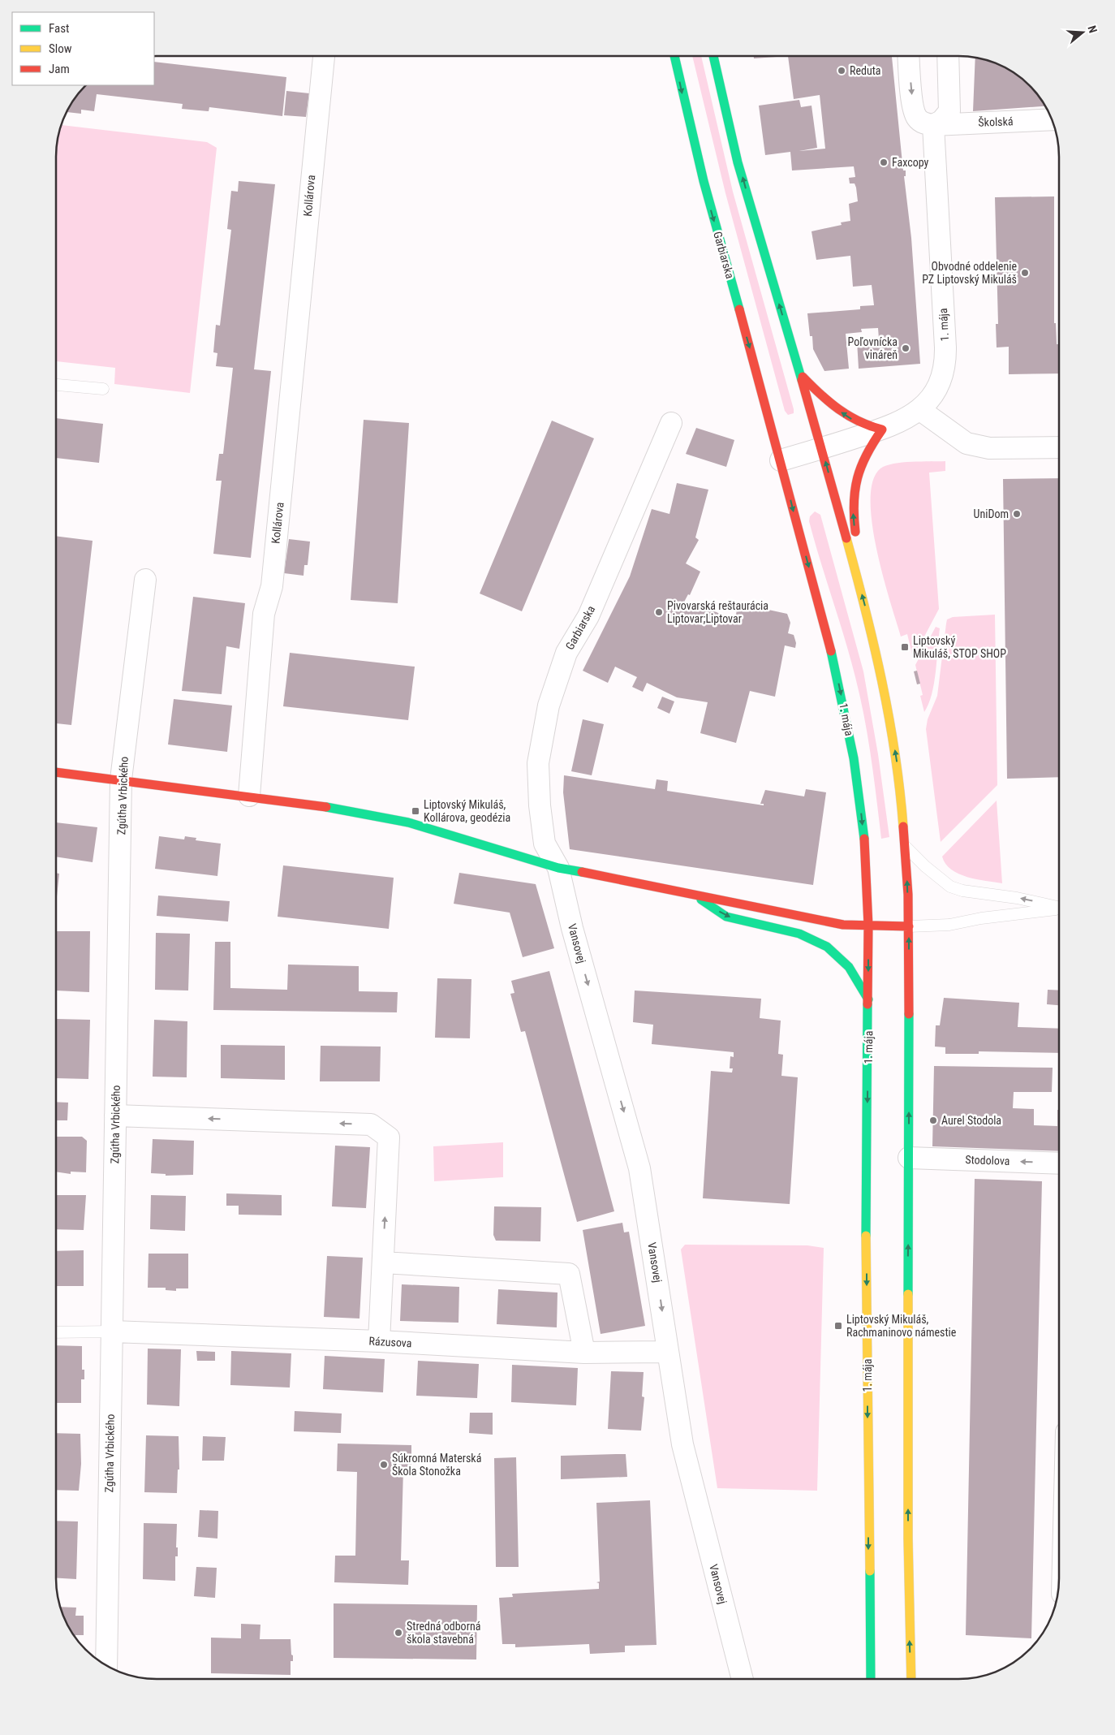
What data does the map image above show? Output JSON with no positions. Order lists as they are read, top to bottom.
{
  "streets": {
    "main road": ["Garbiarska", "1. mája"],
    "street": [
      "Školská",
      "Kollárova",
      "Zgútha Vrbického",
      "Vansovej",
      "Stodolova",
      "Rázusova"
    ]
  },
  "crossings": [
    ["Školská", "1. mája"],
    ["Garbiarska", "1. mája"],
    ["Garbiarska", "Vansovej"],
    ["Zgútha Vrbického", "Rázusova"],
    ["Vansovej", "Rázusova"]
  ],
  "one_way": ["1. mája", "Vansovej", "Stodolova"],
  "places": {
    "other": [
      "Reduta",
      "Faxcopy",
      "Obvodné oddelenie PZ Liptovský Mikuláš",
      "Poľovnícka vináreň",
      "UniDom",
      "Pivovarská reštaurácia Liptovar;Liptovar",
      "Aurel Stodola",
      "Súkromná Materská Škola Stonožka",
      "Stredná odborná škola stavebná"
    ],
    "transit": ["Liptovský Mikuláš, STOP SHOP", "Liptovský Mikuláš, Kollárova, geodézia", "Liptovský Mikuláš, Rachmaninovo námestie"]
  },
  "legend": ["Fast", "Slow", "Jam"],
  "north": "right"
}
